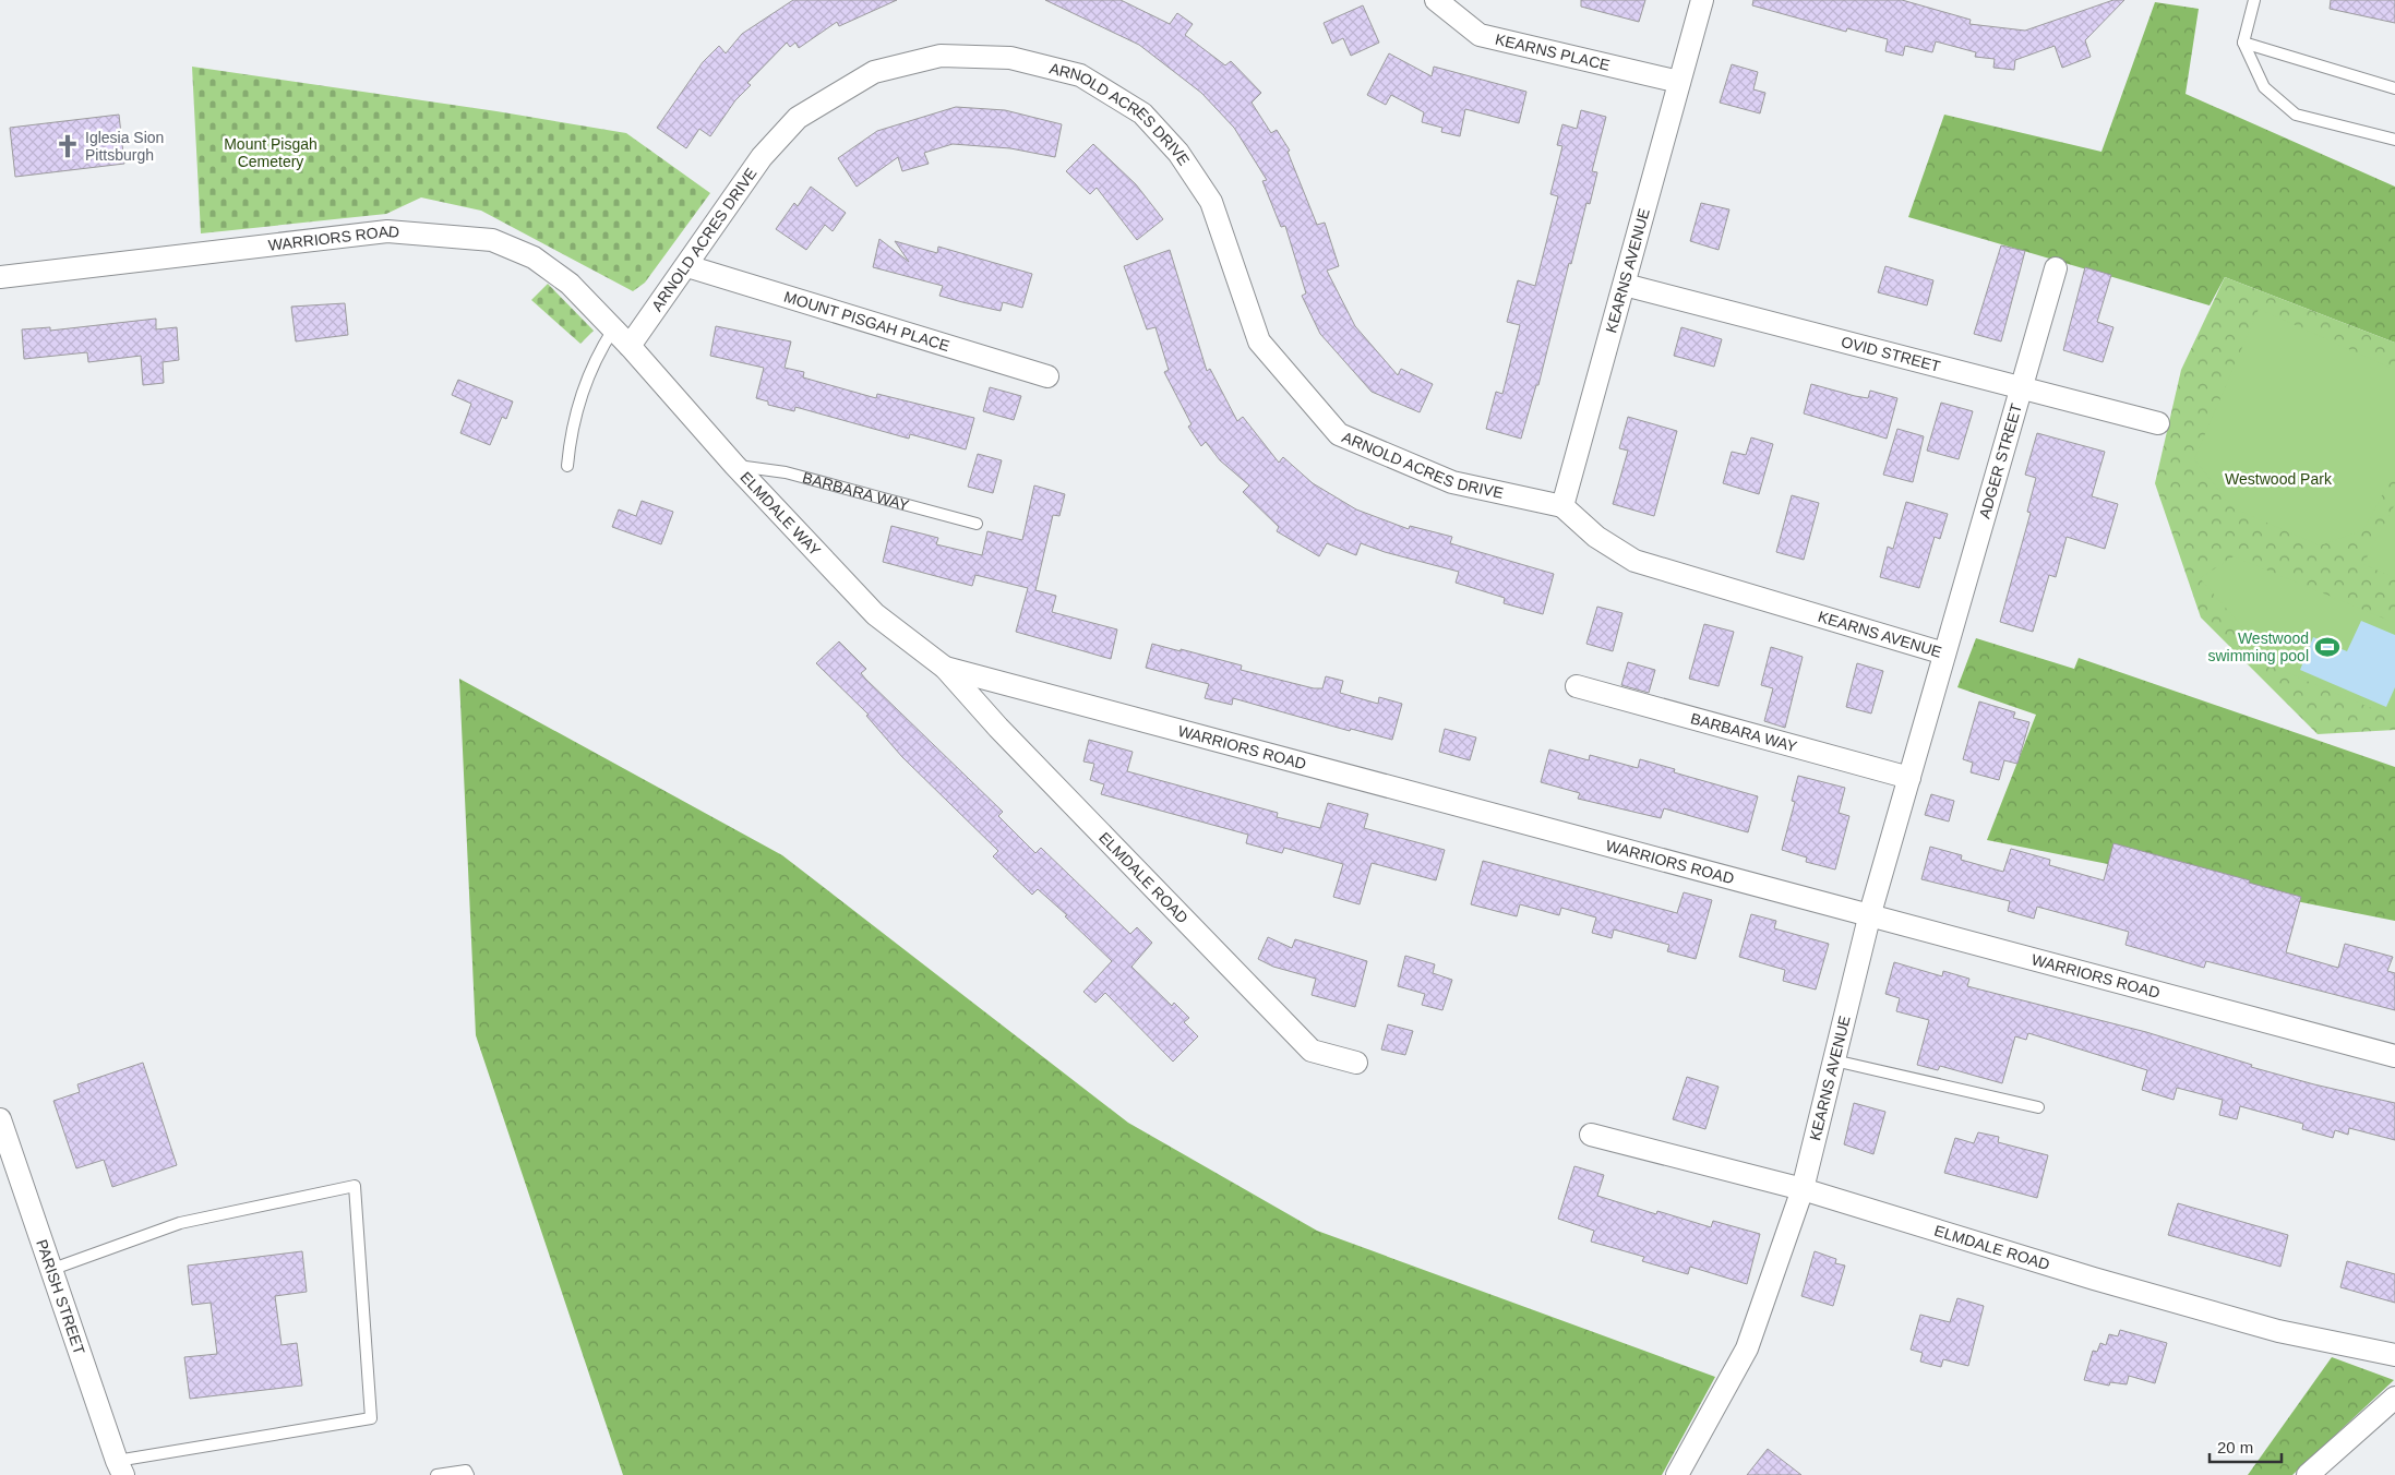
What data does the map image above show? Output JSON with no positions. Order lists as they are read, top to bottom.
{
  "streets": {
    "street": [
      "KEARNS PLACE",
      "ARNOLD ACRES DRIVE",
      "WARRIORS ROAD",
      "KEARNS AVENUE",
      "MOUNT PISGAH PLACE",
      "OVID STREET",
      "ADGER STREET",
      "BARBARA WAY",
      "ELMDALE WAY",
      "ELMDALE ROAD",
      "PARISH STREET"
    ]
  },
  "crossings": [
    ["KEARNS PLACE", "KEARNS AVENUE"],
    ["ARNOLD ACRES DRIVE", "WARRIORS ROAD"],
    ["ARNOLD ACRES DRIVE", "KEARNS AVENUE"],
    ["ARNOLD ACRES DRIVE", "MOUNT PISGAH PLACE"],
    ["ARNOLD ACRES DRIVE", "ELMDALE WAY"],
    ["WARRIORS ROAD", "KEARNS AVENUE"],
    ["WARRIORS ROAD", "ELMDALE WAY"],
    ["WARRIORS ROAD", "ELMDALE ROAD"],
    ["KEARNS AVENUE", "OVID STREET"],
    ["KEARNS AVENUE", "ADGER STREET"],
    ["KEARNS AVENUE", "BARBARA WAY"],
    ["KEARNS AVENUE", "ELMDALE ROAD"],
    ["OVID STREET", "ADGER STREET"],
    ["BARBARA WAY", "ELMDALE WAY"],
    ["ELMDALE WAY", "ELMDALE ROAD"]
  ],
  "parks": ["Mount Pisgah Cemetery", "Westwood Park"],
  "places": {
    "church": ["Iglesia Sion Pittsburgh"],
    "sports": ["Westwood swimming pool"]
  },
  "scale_bar": "20 m"
}
